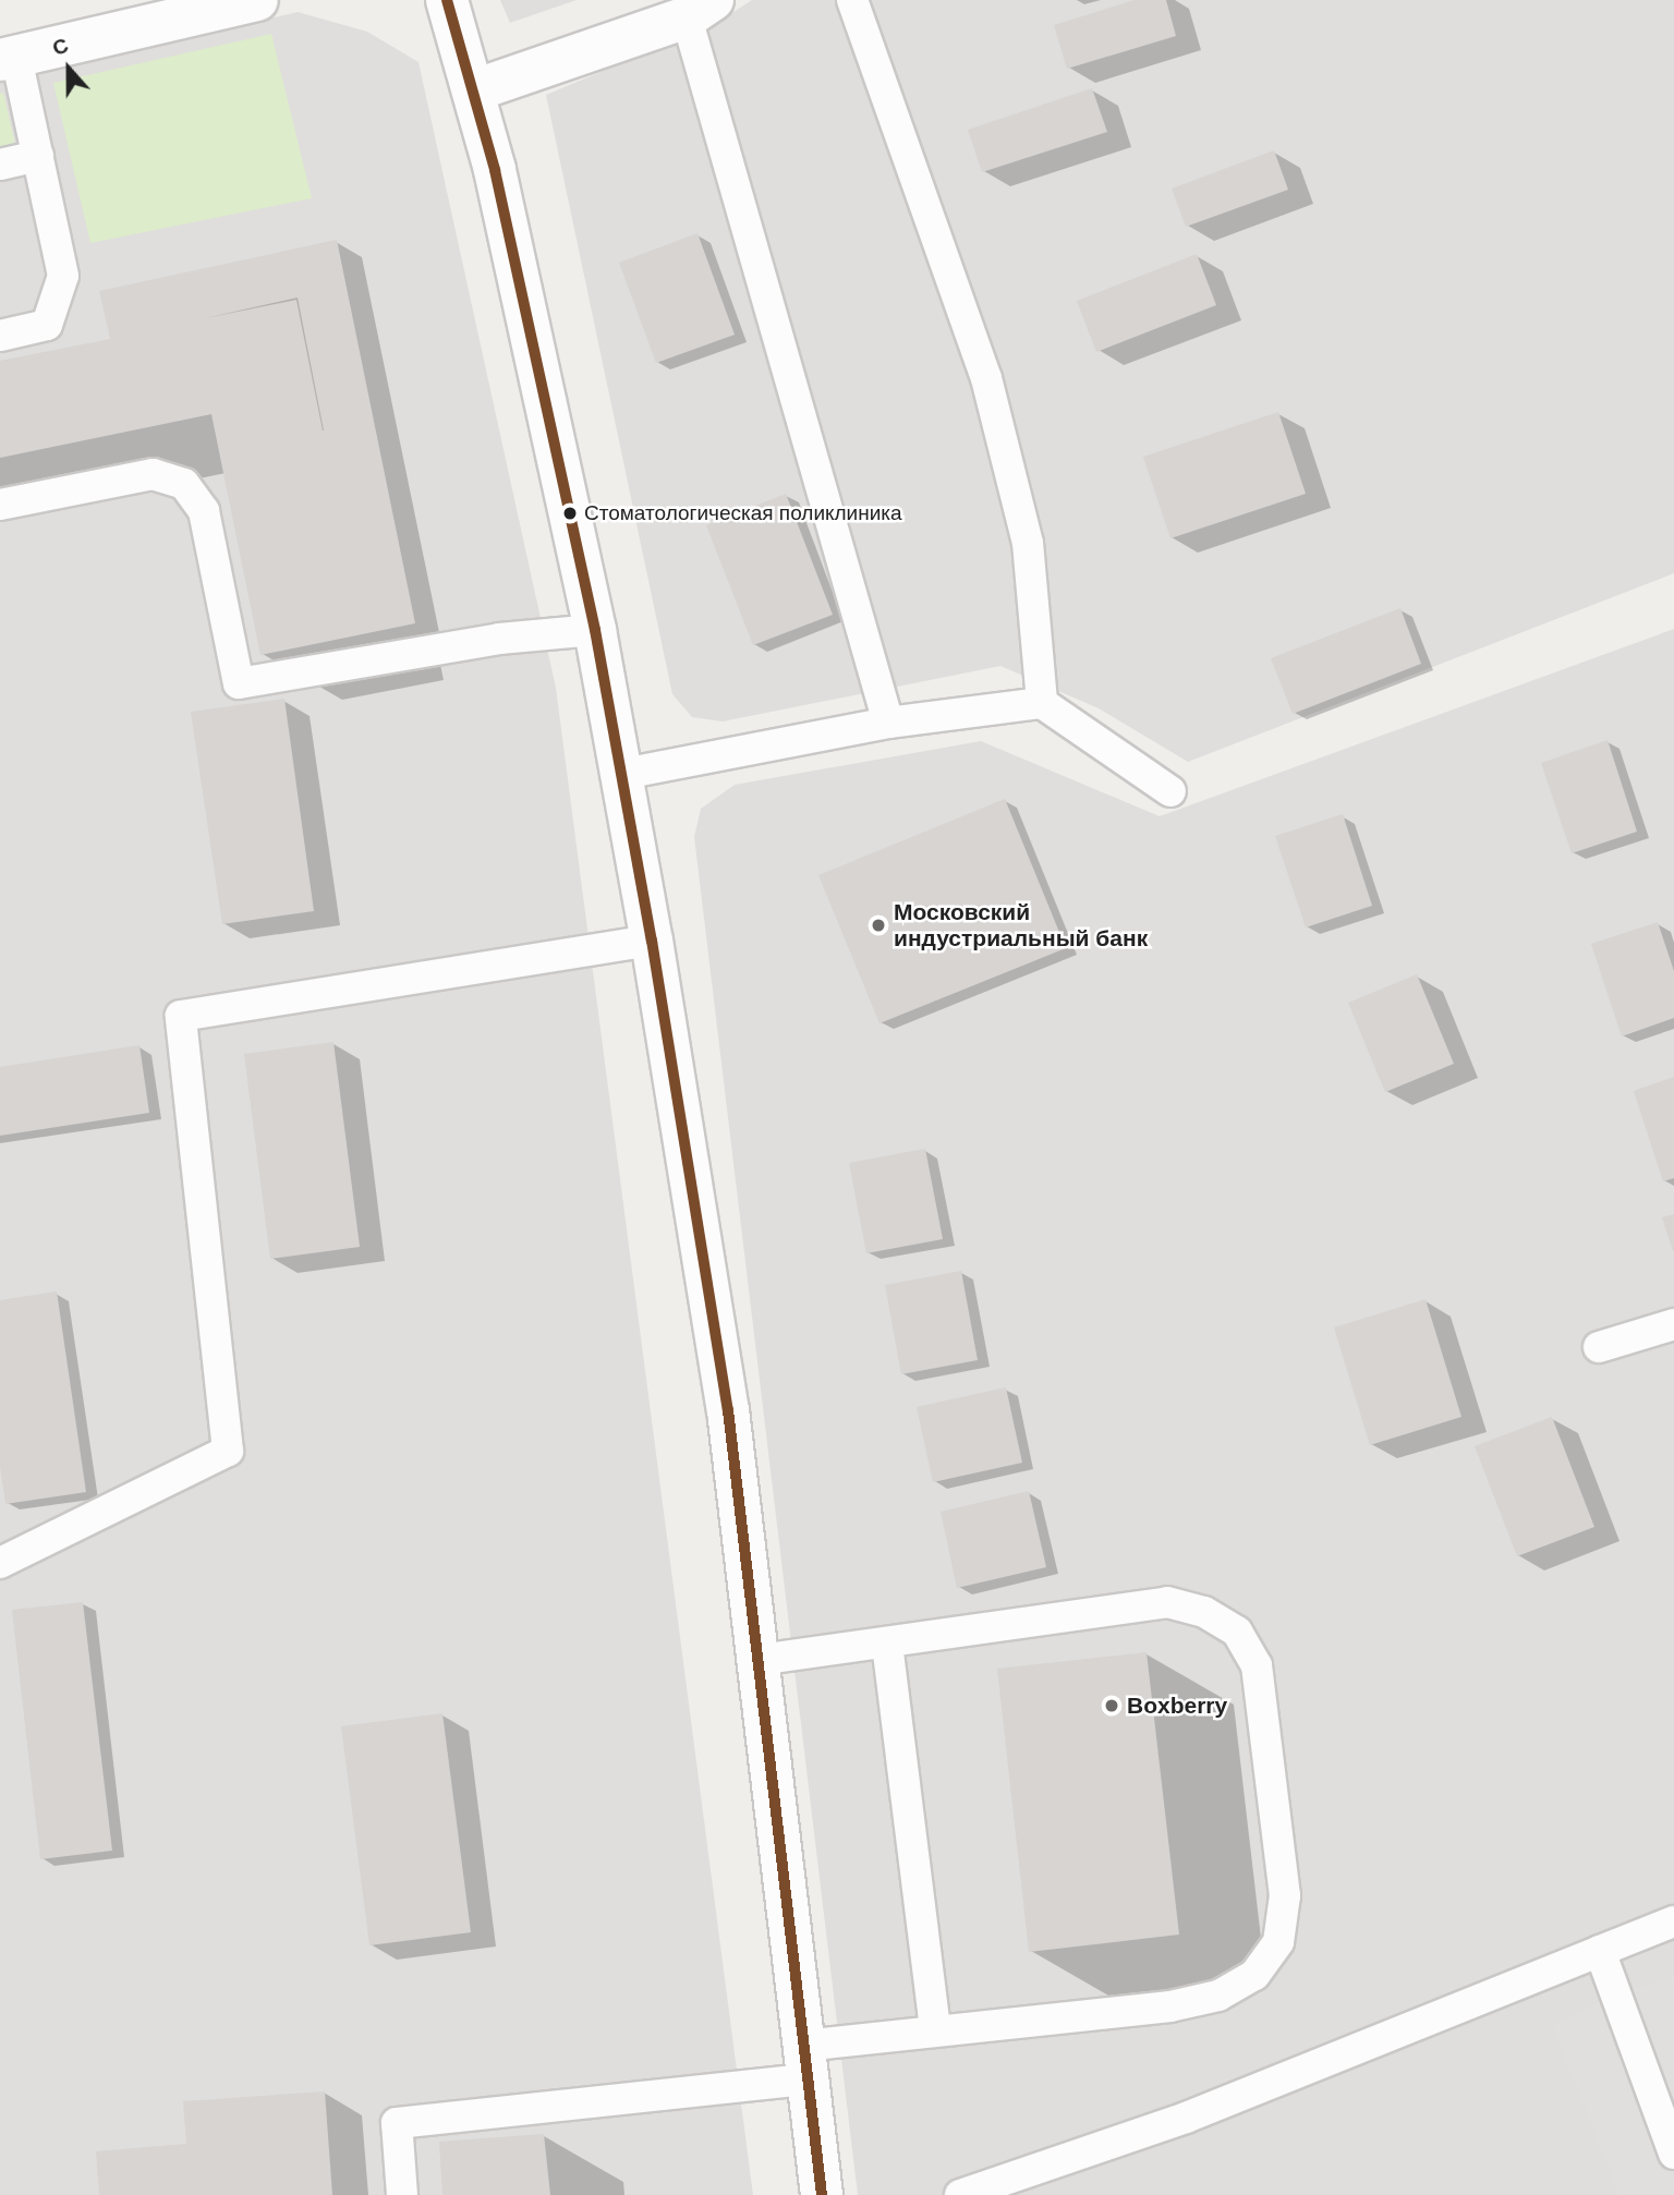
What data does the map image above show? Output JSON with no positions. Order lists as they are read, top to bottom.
{
  "places": ["Стоматологическая поликлиника", "Московский индустриальный банк", "Boxberry"],
  "north": "top"
}
